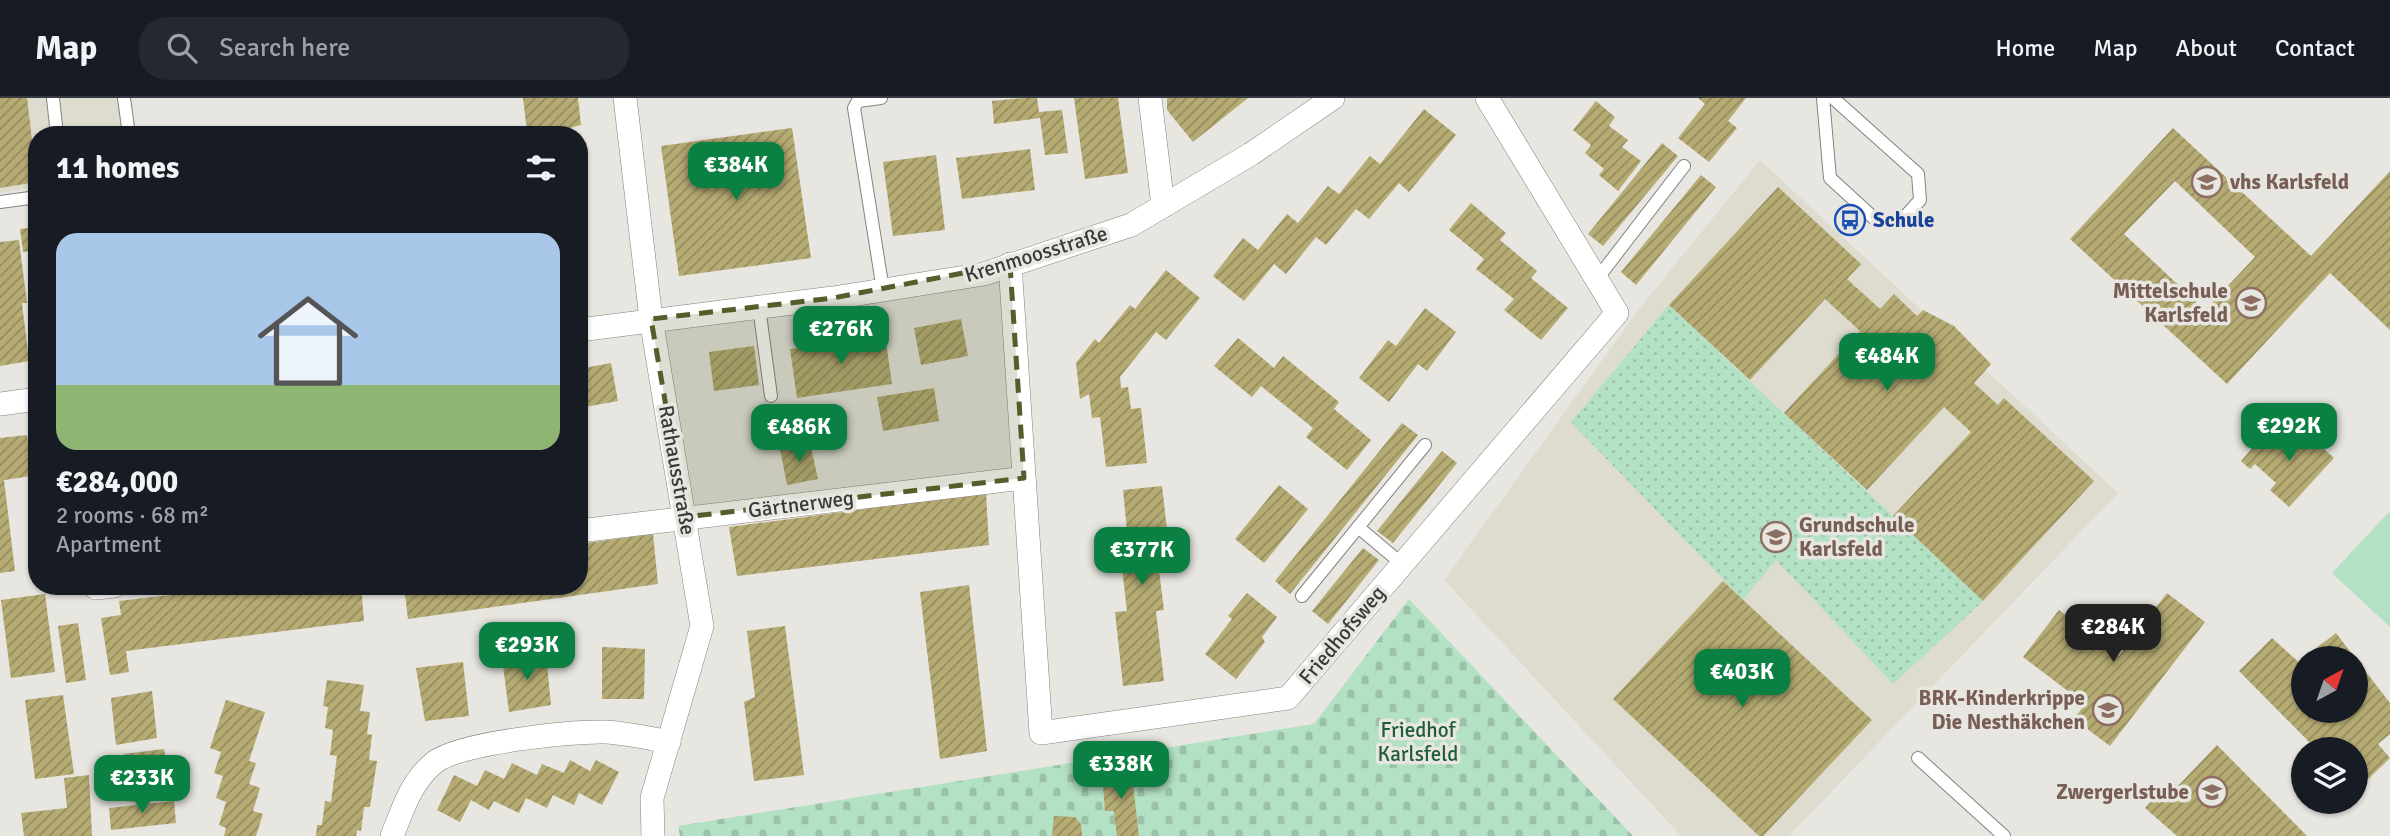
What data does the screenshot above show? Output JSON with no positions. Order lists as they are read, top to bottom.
{
  "streets": {
    "street": [
      "Krenmoosstraße",
      "Rathausstraße",
      "Gärtnerweg",
      "Friedhofsweg"
    ]
  },
  "crossings": [
    ["Krenmoosstraße", "Rathausstraße"],
    ["Krenmoosstraße", "Friedhofsweg"],
    ["Rathausstraße", "Gärtnerweg"],
    ["Gärtnerweg", "Friedhofsweg"]
  ],
  "parks": ["Friedhof Karlsfeld"],
  "places": {
    "school or university": [
      "vhs Karlsfeld",
      "Mittelschule Karlsfeld",
      "Grundschule Karlsfeld",
      "BRK-Kinderkrippe Die Nesthäkchen",
      "Zwergerlstube"
    ],
    "bus stop": ["Schule"]
  },
  "north": "top right",
  "page": {
    "header": "Map",
    "search": "Search here",
    "nav": [
      "Home",
      "Map",
      "About",
      "Contact"
    ],
    "heading": "11 homes",
    "price": [
      "€384K",
      "€276K",
      "€484K",
      "€292K",
      "€486K",
      "€377K",
      "€284K",
      "€293K",
      "€403K",
      "€338K",
      "€233K"
    ],
    "list": [
      {
        "name": "€284,000",
        "note": "2 rooms · 68 m² · Apartment"
      }
    ]
  }
}
